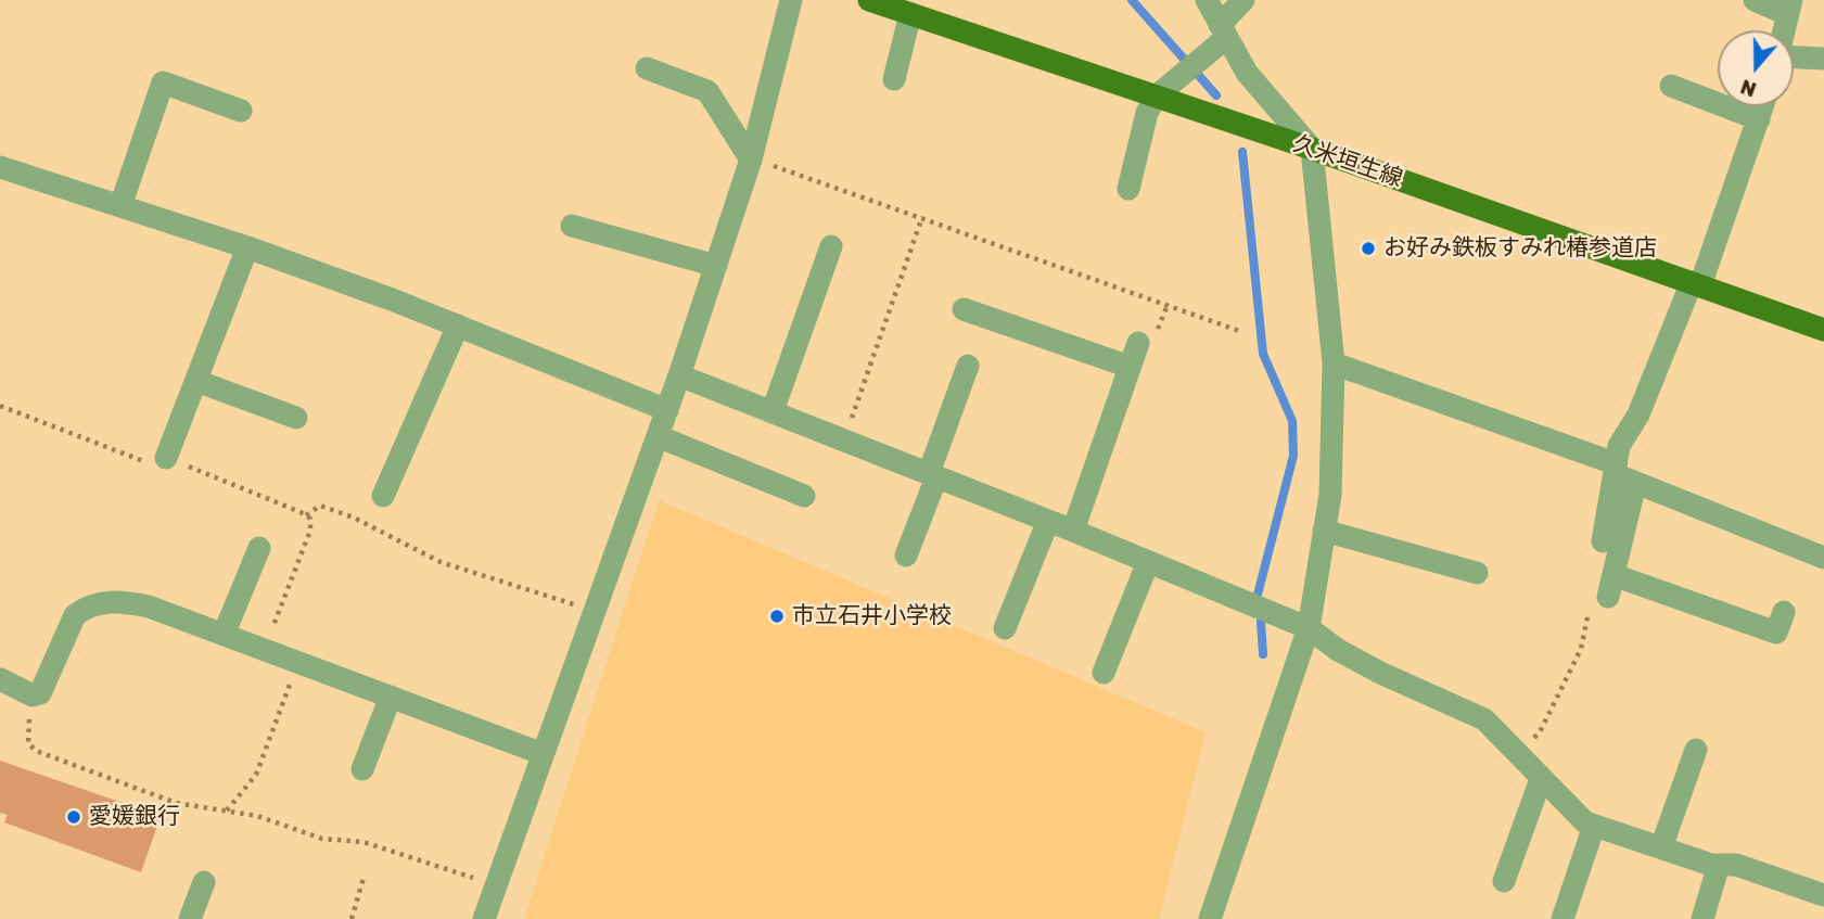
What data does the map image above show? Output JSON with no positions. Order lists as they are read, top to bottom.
{
  "streets": {
    "main road": ["久米垣生線"]
  },
  "places": ["お好み鉄板すみれ椿参道店", "市立石井小学校", "愛媛銀行"],
  "north": "bottom"
}
